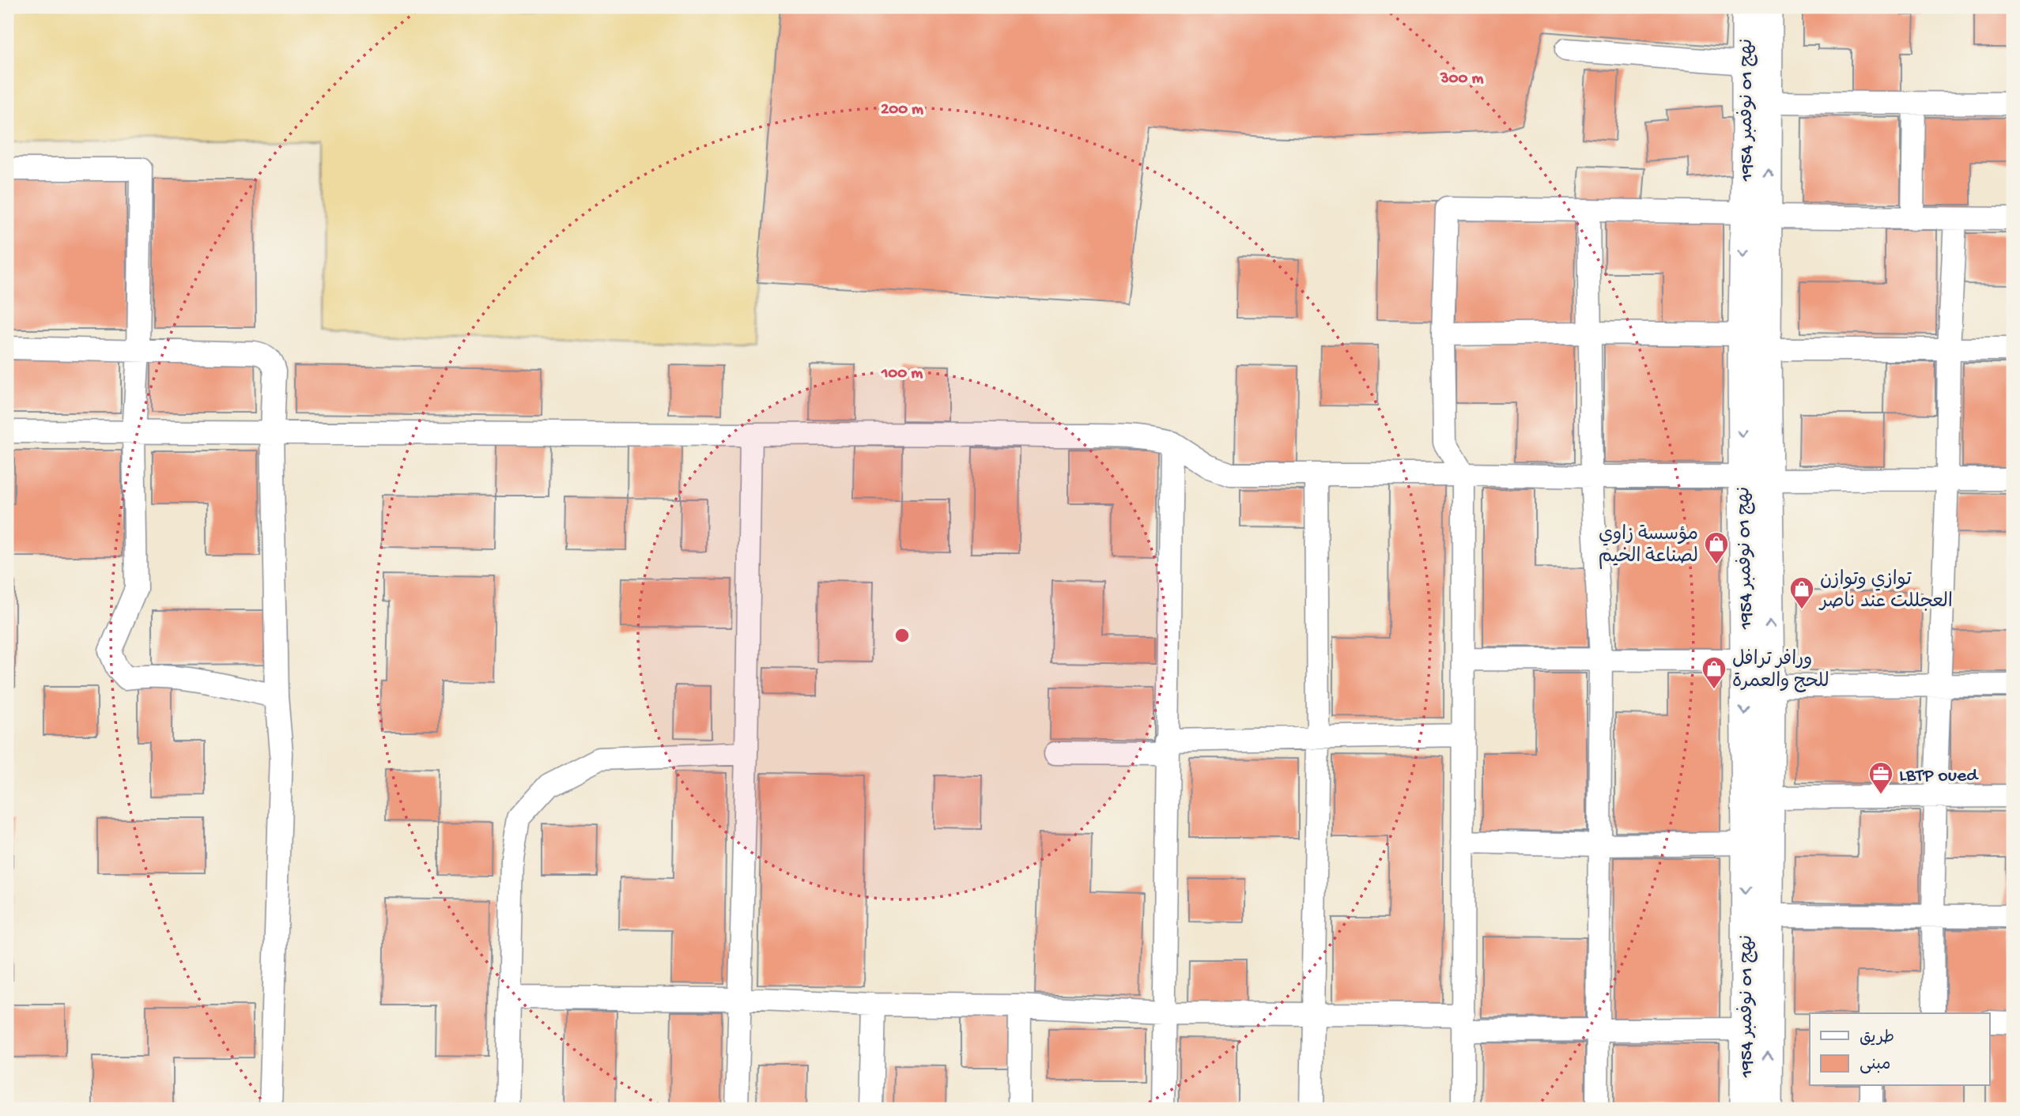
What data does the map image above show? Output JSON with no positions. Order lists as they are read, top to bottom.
{
  "streets": {
    "main road": ["نهج 01 نوفمبر 1954"]
  },
  "places": {
    "shop": ["مؤسسة زاوي لصناعة الخيم", "توازي وتوازن العجللت عند ناصر", "ورافر ترافل للحج والعمرة"],
    "office": ["LBTP oued"]
  },
  "legend": ["طريق", "مبنى"],
  "rings": ["300 m", "200 m", "100 m"]
}
